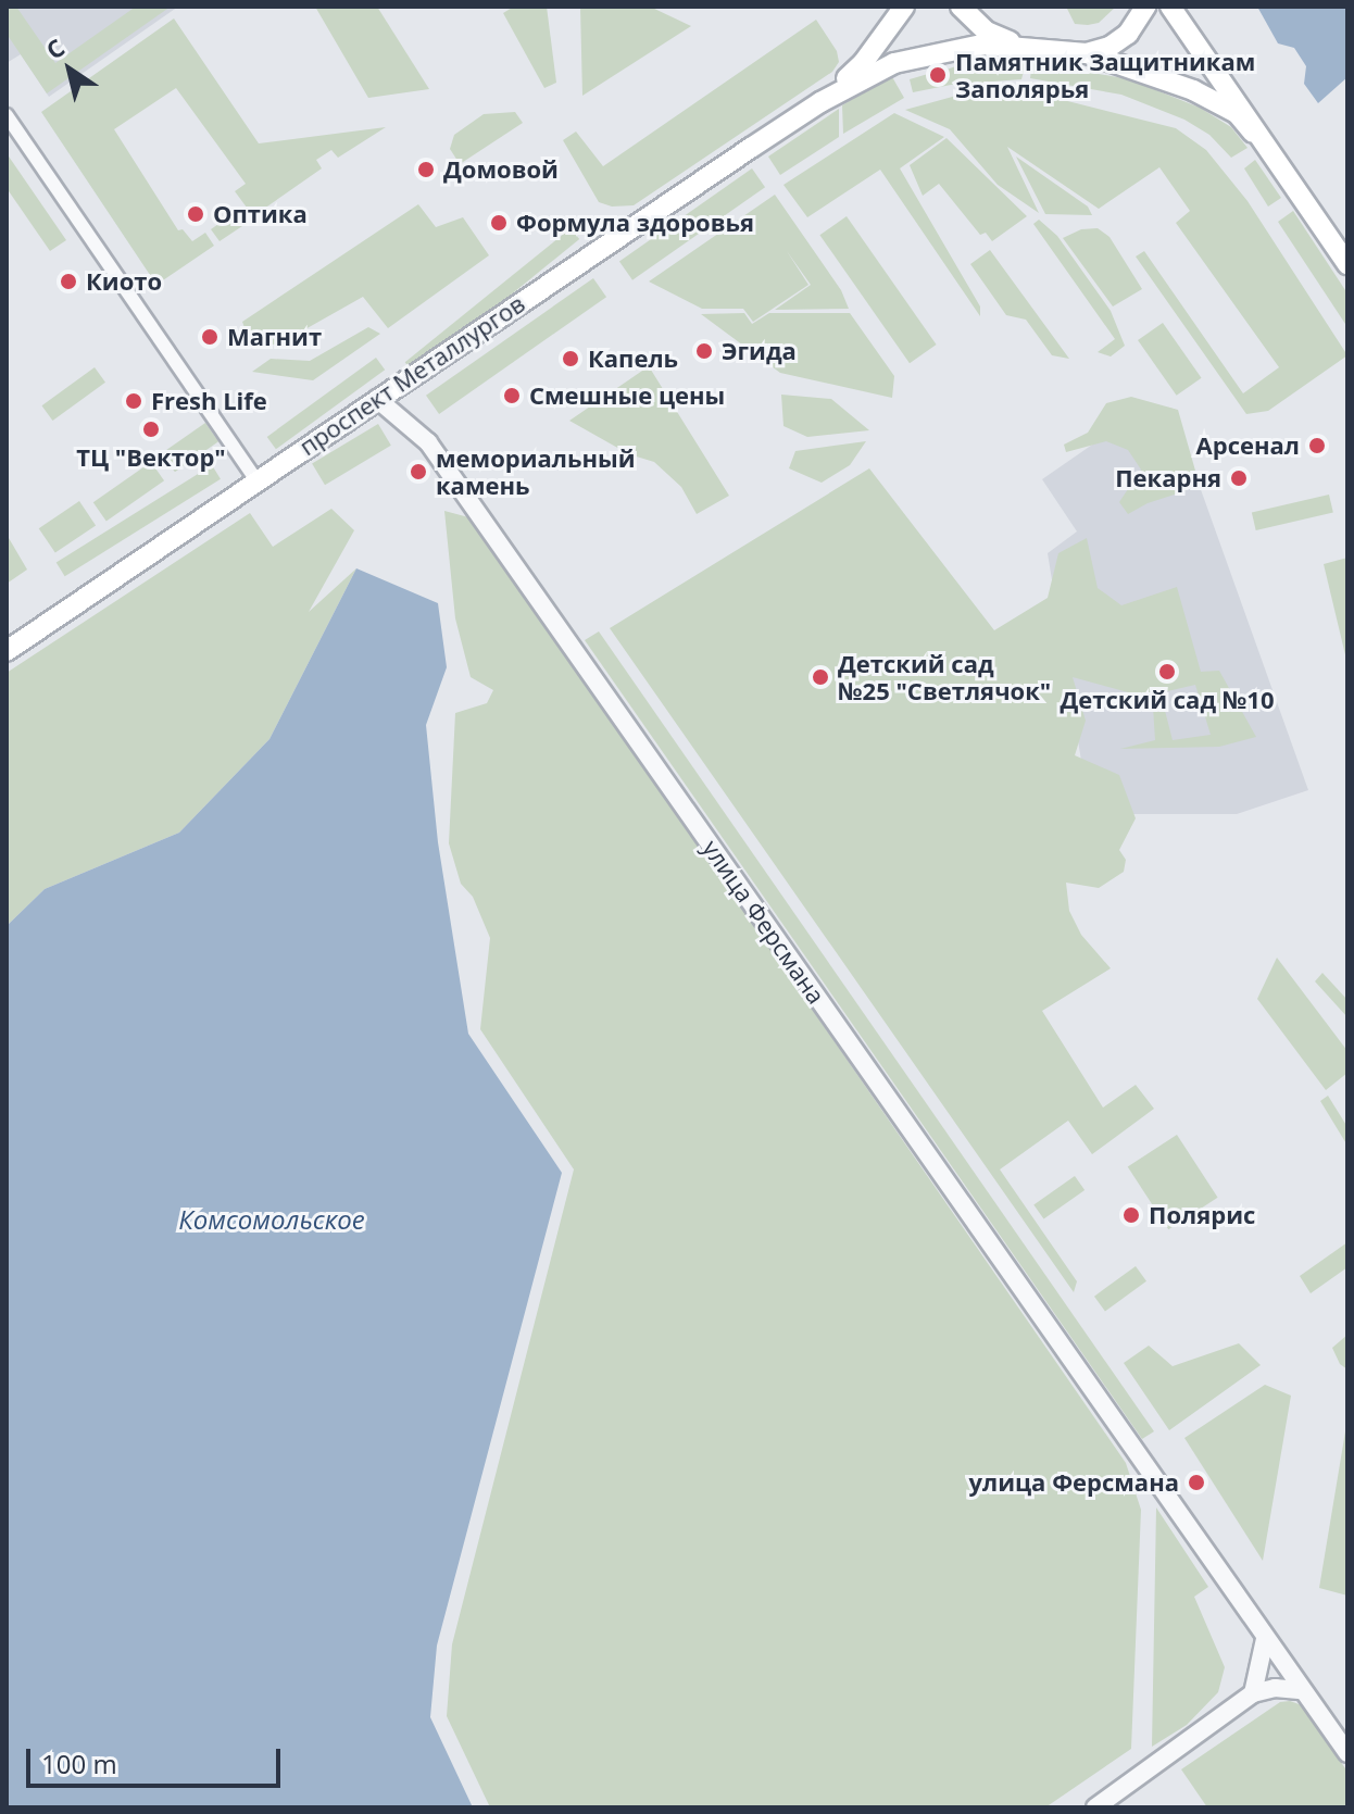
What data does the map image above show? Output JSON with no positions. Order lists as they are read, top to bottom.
{
  "streets": {
    "main road": ["проспект Металлургов"],
    "street": ["улица Ферсмана"]
  },
  "crossings": [
    ["проспект Металлургов", "улица Ферсмана"]
  ],
  "water": ["Комсомольское"],
  "places": [
    "Памятник Защитникам Заполярья",
    "Домовой",
    "Оптика",
    "Формула здоровья",
    "Киото",
    "Магнит",
    "Эгида",
    "Капель",
    "Смешные цены",
    "Fresh Life",
    "ТЦ \"Вектор\"",
    "Арсенал",
    "мемориальный камень",
    "Пекарня",
    "Детский сад №10",
    "Детский сад №25 \"Светлячок\"",
    "Полярис",
    "улица Ферсмана"
  ],
  "scale_bar": "100 m",
  "north": "top left"
}
